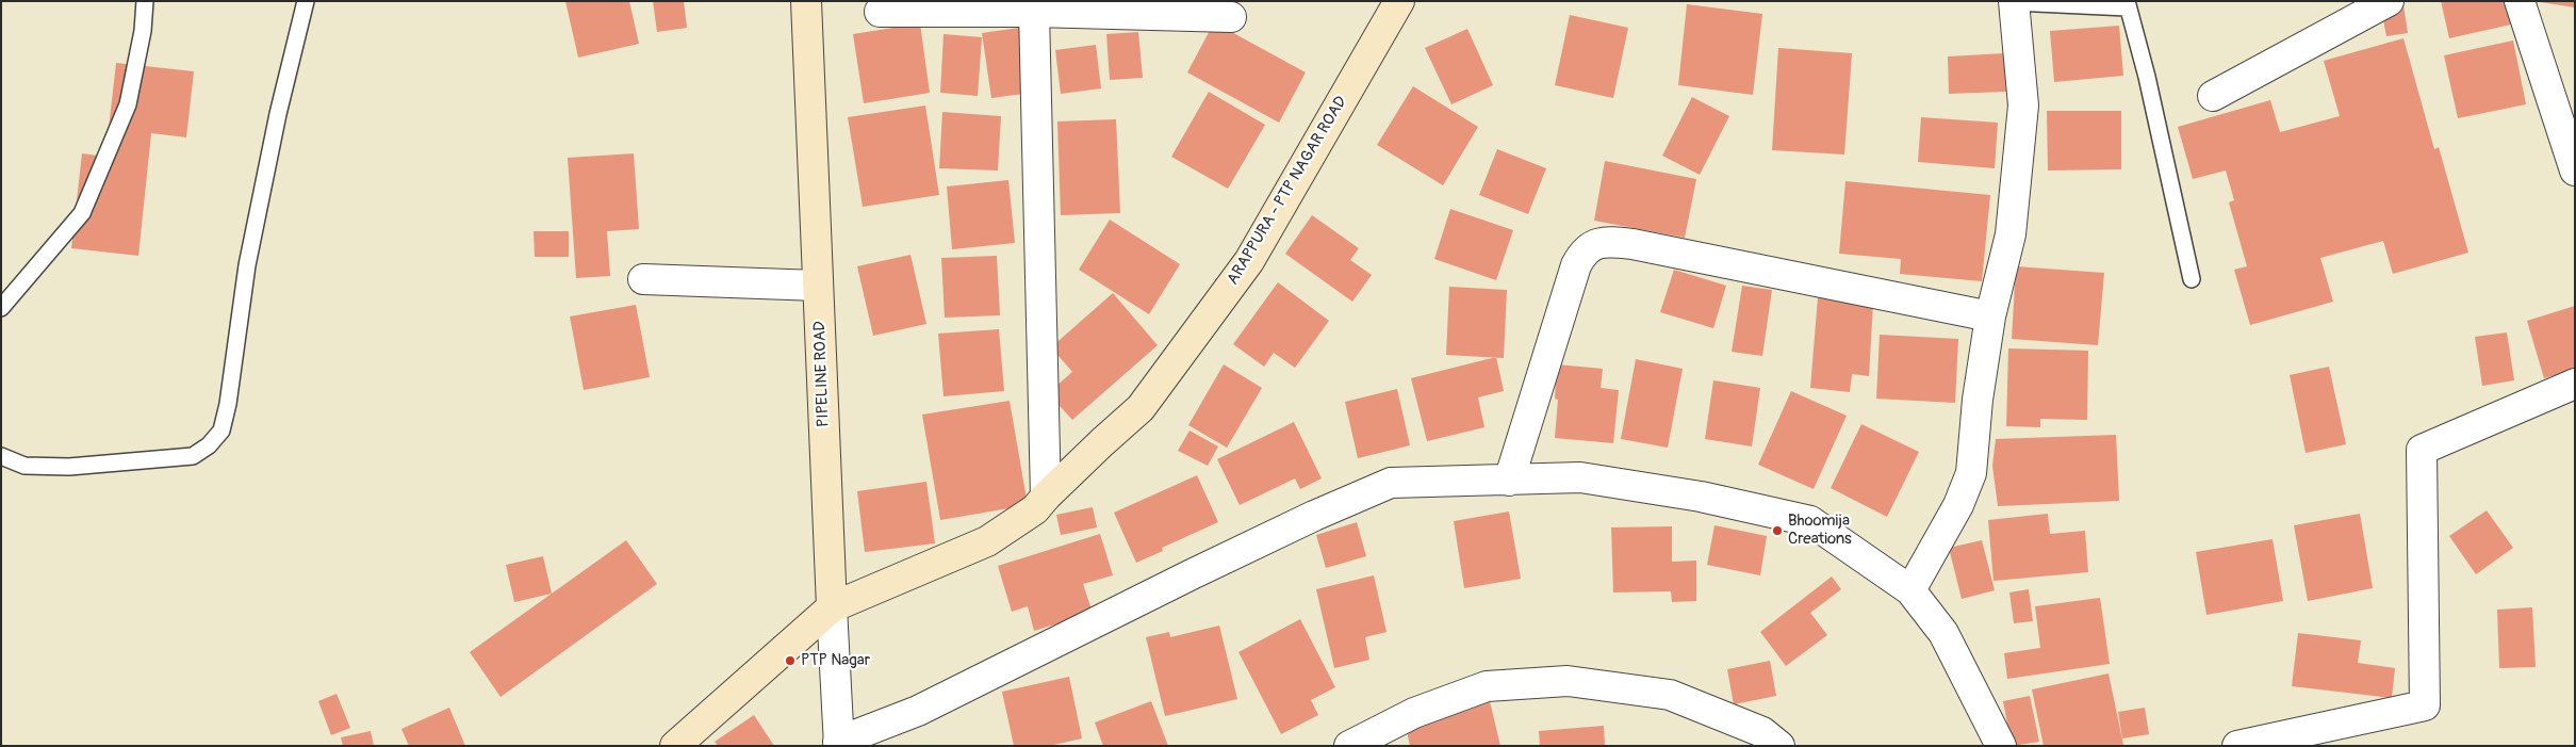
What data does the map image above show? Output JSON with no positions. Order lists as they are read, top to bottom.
{
  "streets": {
    "street": ["ARAPPURA - PTP NAGAR ROAD", "PIPELINE ROAD"]
  },
  "crossings": [
    ["ARAPPURA - PTP NAGAR ROAD", "PIPELINE ROAD"]
  ],
  "places": ["Bhoomija Creations", "PTP Nagar"]
}
